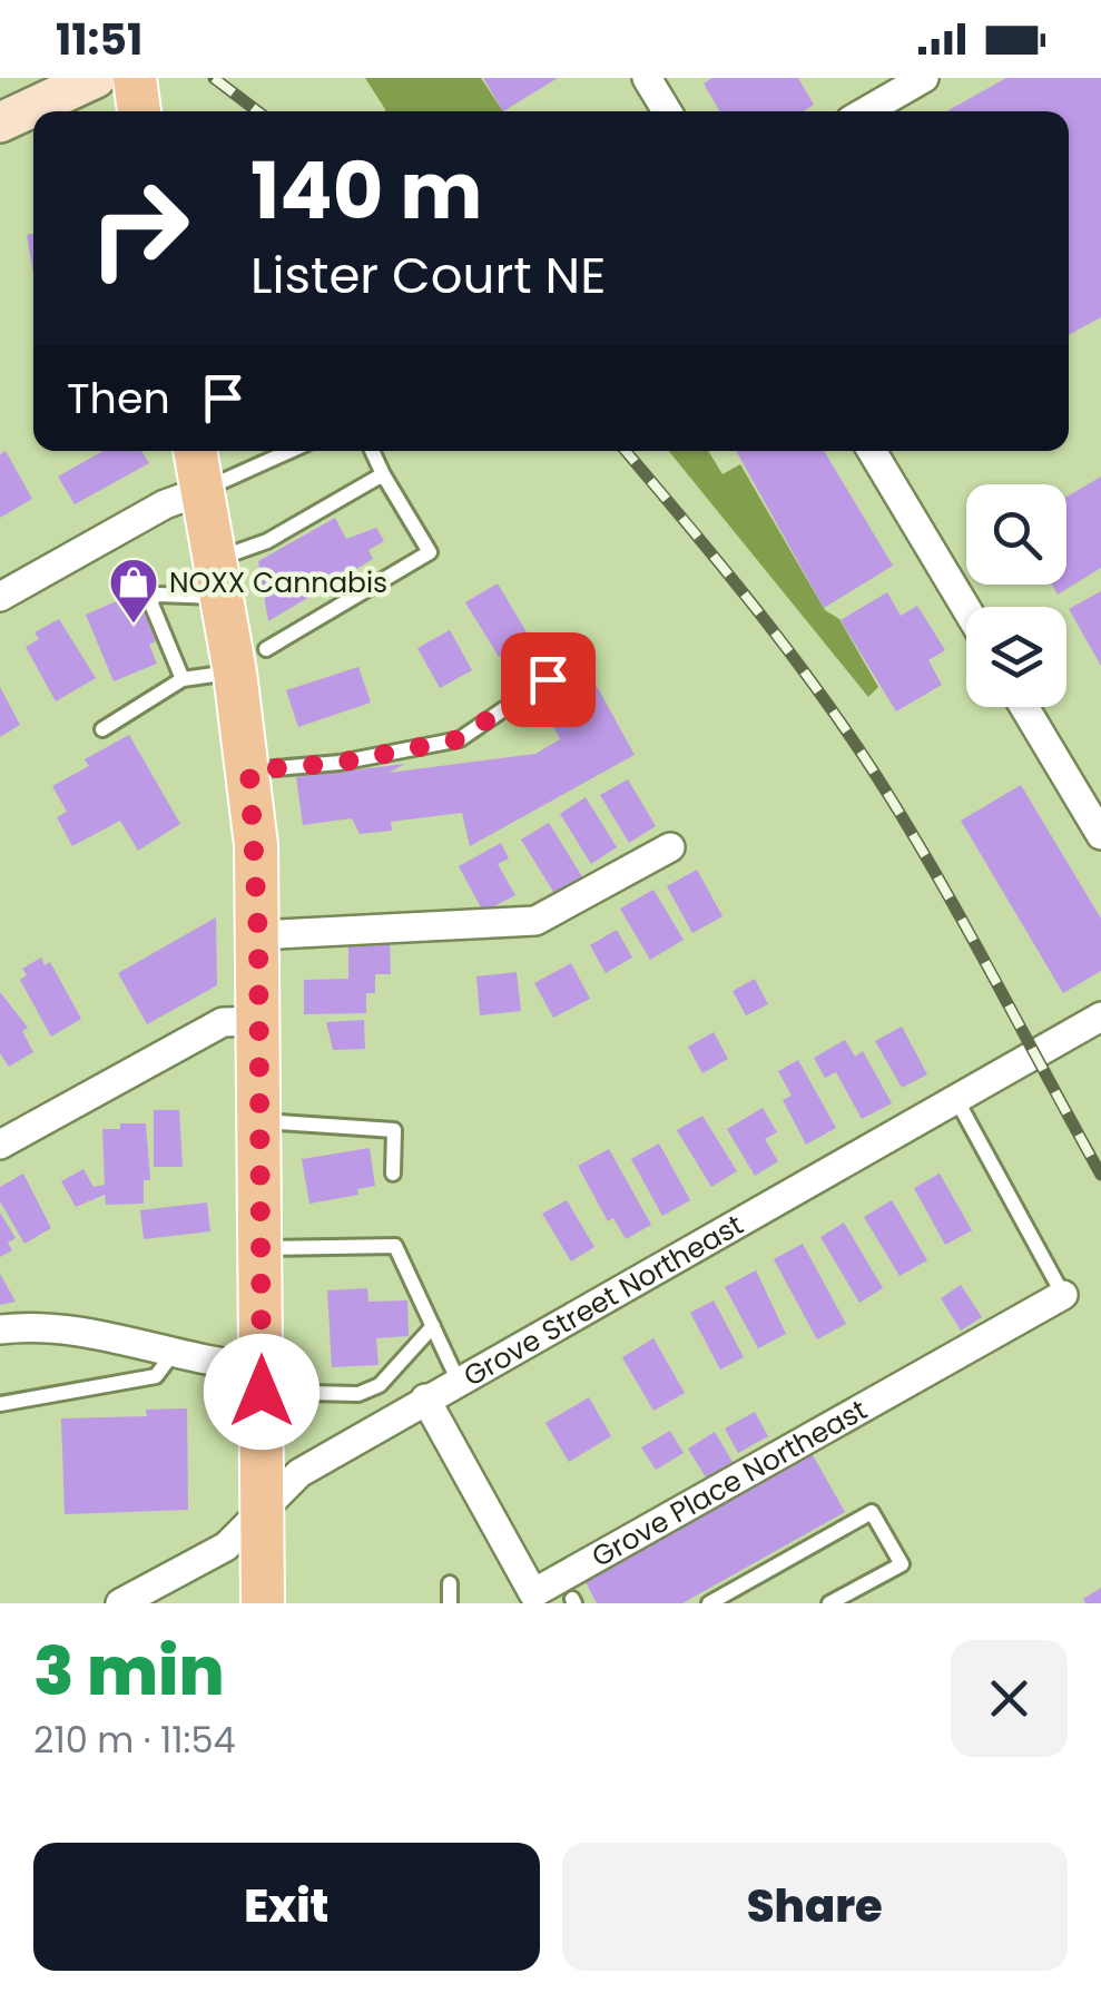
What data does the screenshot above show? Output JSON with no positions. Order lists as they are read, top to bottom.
{
  "streets": {
    "street": ["Grove Street Northeast", "Grove Place Northeast"]
  },
  "crossings": [
    ["Grove Street Northeast", "Grove Place Northeast"]
  ],
  "places": {
    "shop": ["NOXX Cannabis"]
  },
  "page": {
    "status": "11:51",
    "turn": ["140 m", "Lister Court NE"],
    "then": "Then",
    "heading": ["3 min", "210 m · 11:54"],
    "buttons": ["Exit", "Share"]
  }
}
